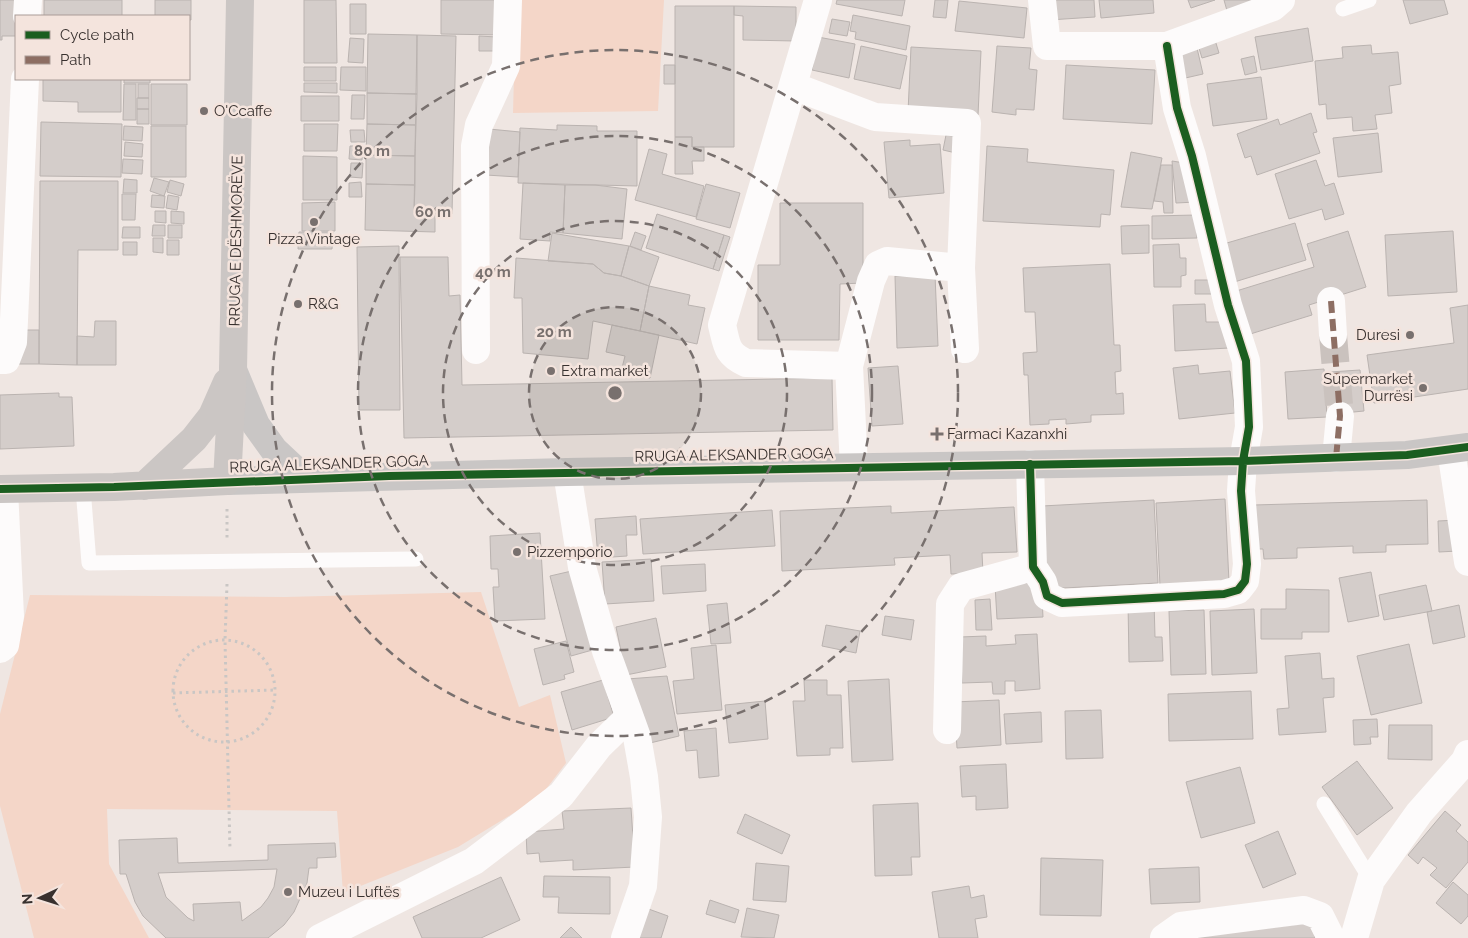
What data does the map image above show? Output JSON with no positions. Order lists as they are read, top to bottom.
{
  "streets": {
    "main road": ["RRUGA E DËSHMORËVE", "RRUGA ALEKSANDER GOGA"]
  },
  "crossings": [
    ["RRUGA E DËSHMORËVE", "RRUGA ALEKSANDER GOGA"]
  ],
  "places": {
    "other": [
      "O'Ccaffe",
      "Pizza Vintage",
      "R&G",
      "Duresi",
      "Extra market",
      "Supermarket Durrësi",
      "Pizzemporio",
      "Muzeu i Luftës"
    ],
    "health": ["Farmaci Kazanxhi"]
  },
  "legend": ["Cycle path", "Path"],
  "north": "left",
  "rings": [
    "80 m",
    "60 m",
    "40 m",
    "20 m"
  ]
}
